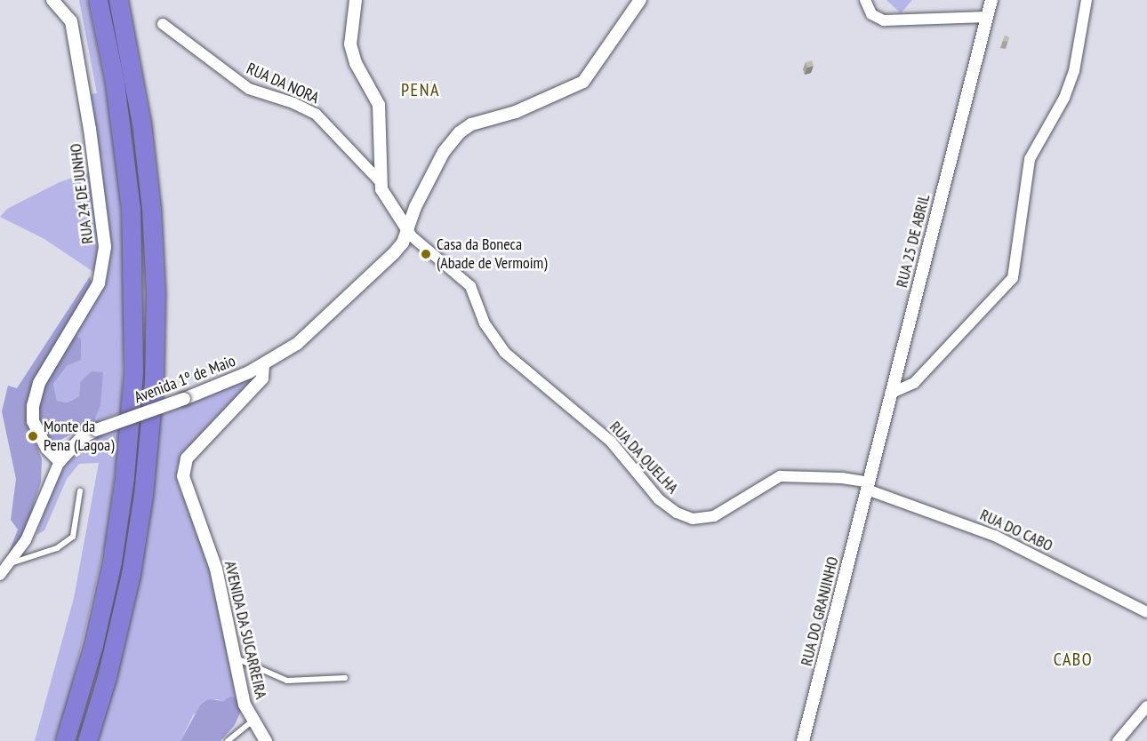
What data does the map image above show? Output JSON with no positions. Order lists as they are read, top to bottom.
{
  "streets": {
    "street": [
      "RUA DA NORA",
      "RUA 24 DE JUNHO",
      "RUA 25 DE ABRIL",
      "Avenida 1º de Maio",
      "RUA DA QUELHA",
      "RUA DO CABO",
      "RUA DO GRANJINHO",
      "AVENIDA DA SUCARREIRA"
    ]
  },
  "crossings": [
    ["RUA 24 DE JUNHO", "Avenida 1º de Maio"],
    ["RUA 25 DE ABRIL", "RUA DA QUELHA"],
    ["RUA 25 DE ABRIL", "RUA DO CABO"],
    ["RUA 25 DE ABRIL", "RUA DO GRANJINHO"],
    ["Avenida 1º de Maio", "RUA DA QUELHA"],
    ["Avenida 1º de Maio", "AVENIDA DA SUCARREIRA"],
    ["RUA DA QUELHA", "RUA DO CABO"],
    ["RUA DA QUELHA", "RUA DO GRANJINHO"],
    ["RUA DO CABO", "RUA DO GRANJINHO"]
  ],
  "districts": ["PENA", "CABO"],
  "places": ["Casa da Boneca (Abade de Vermoim)", "Monte da Pena (Lagoa)"]
}
